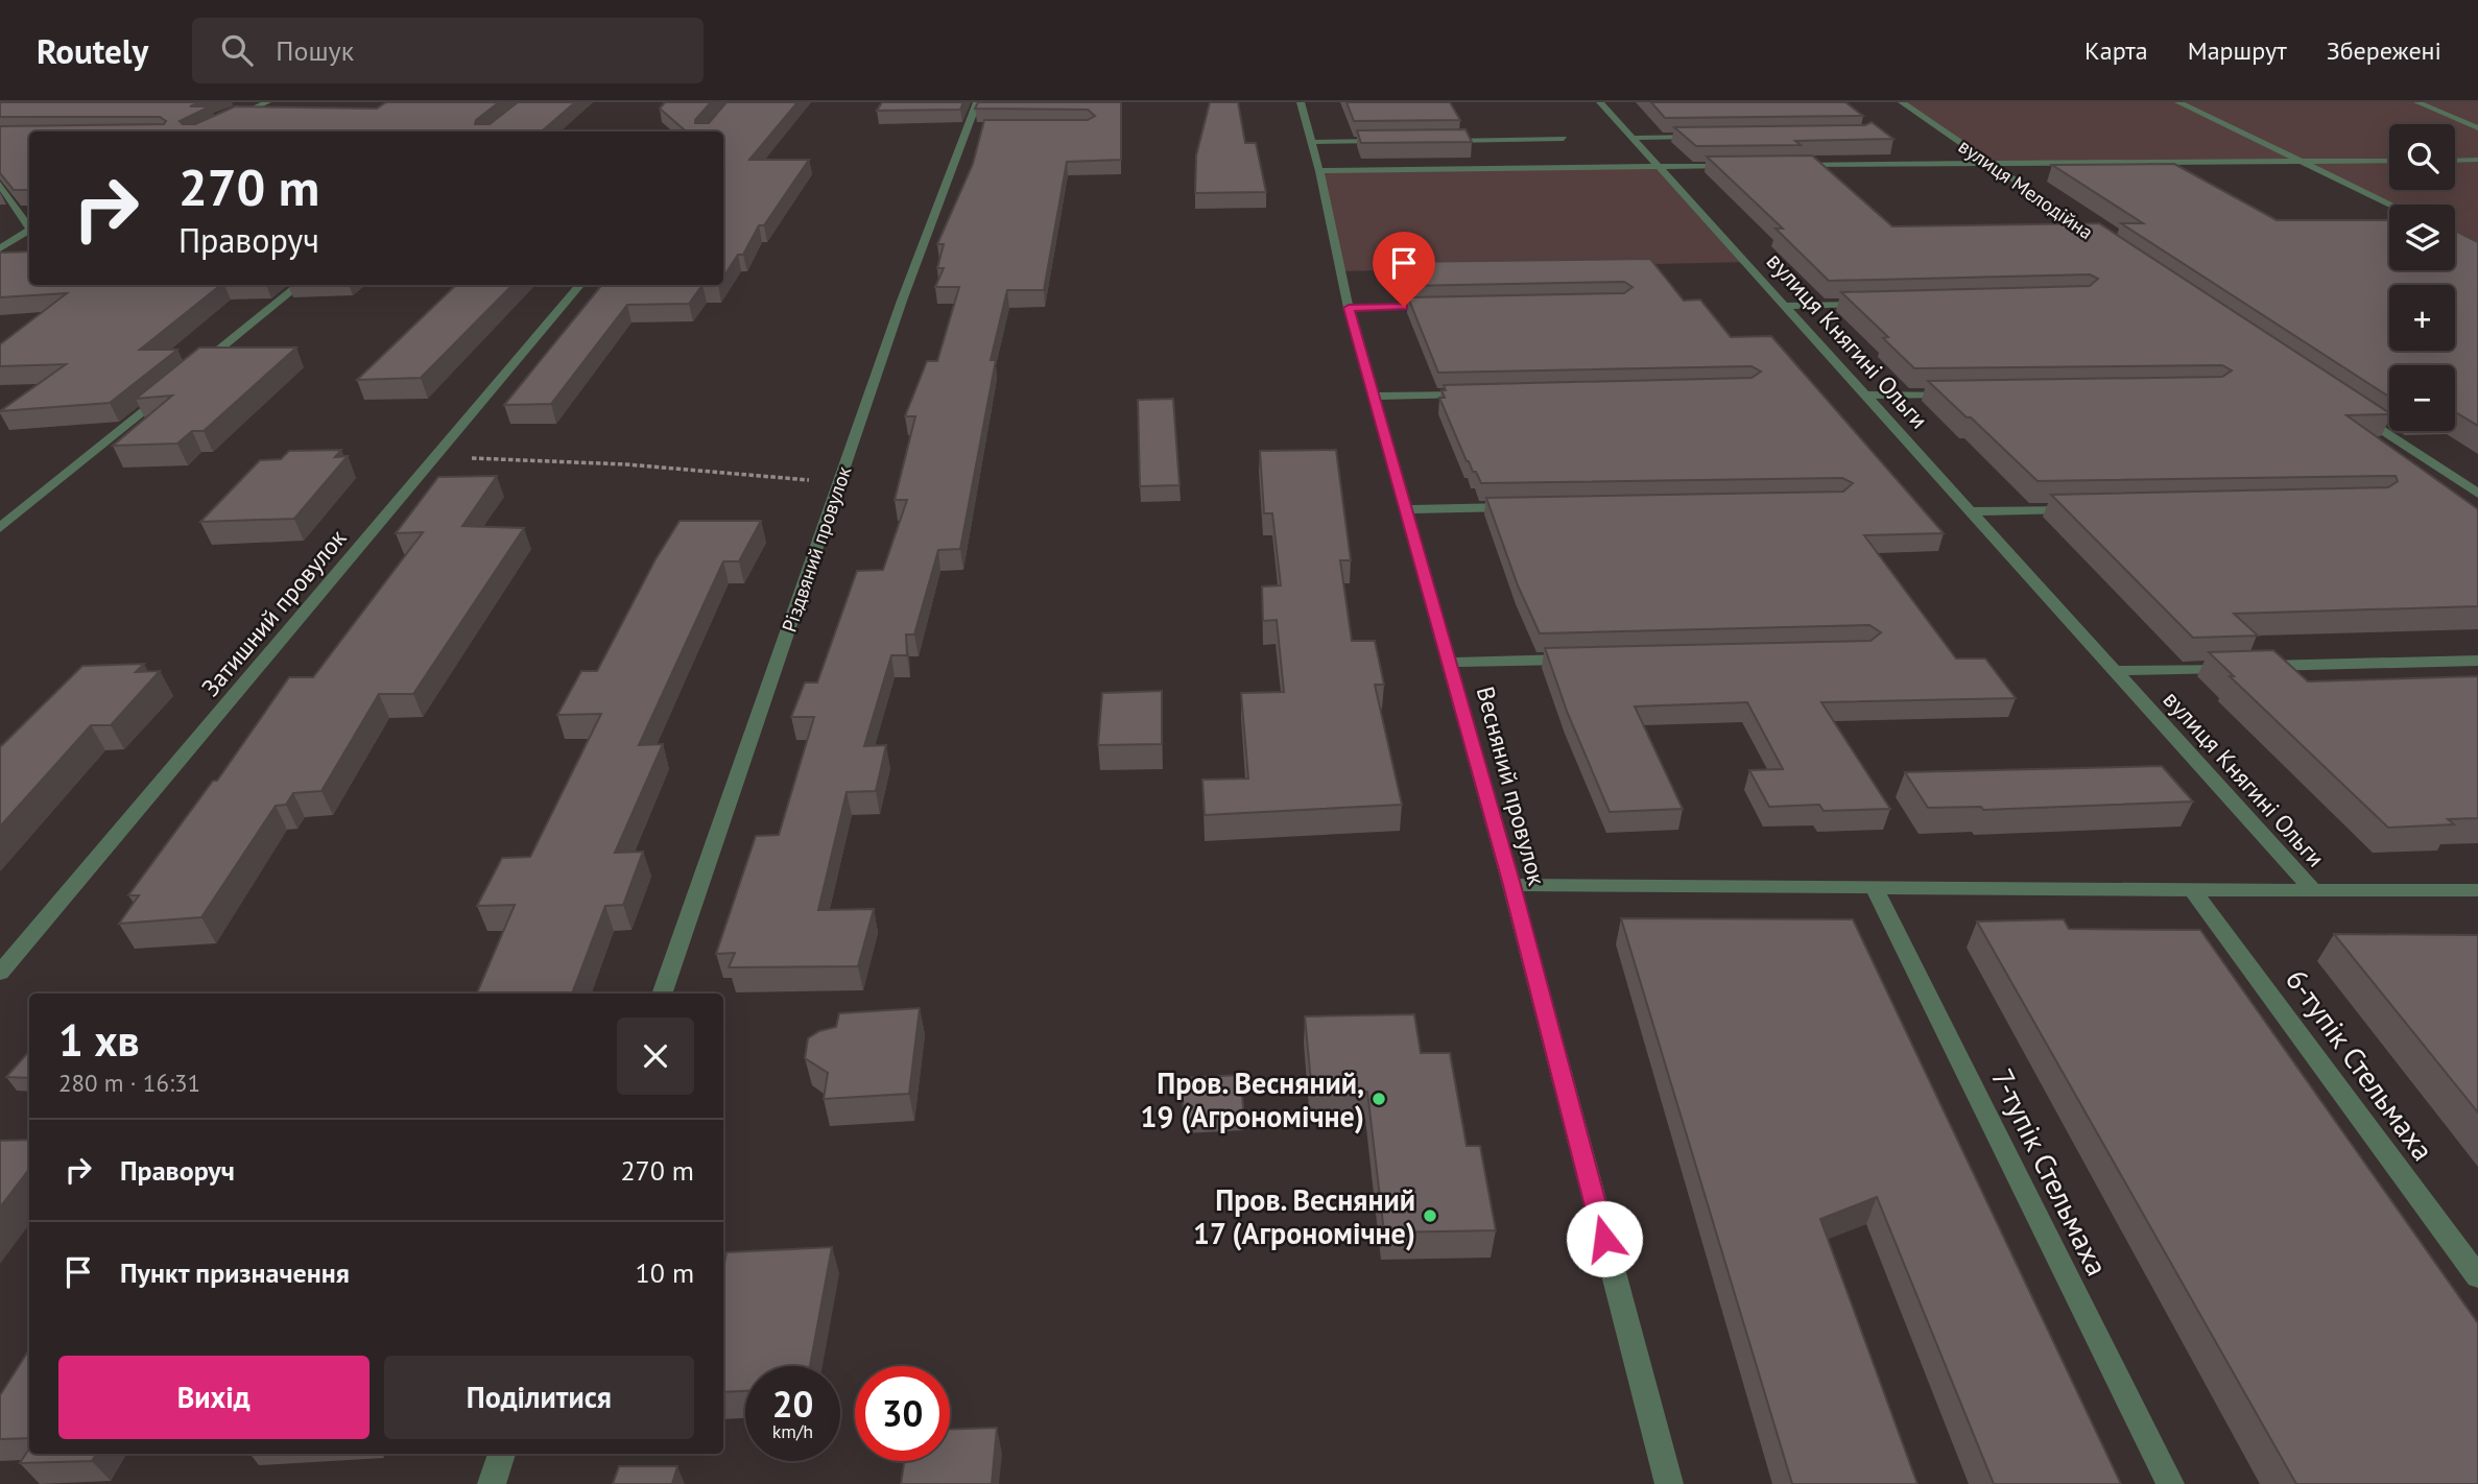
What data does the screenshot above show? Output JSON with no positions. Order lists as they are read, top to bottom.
{
  "streets": {
    "street": [
      "вулиця Мелодійна",
      "вулиця Княгині Ольги",
      "Різдвяний провулок",
      "Затишний провулок",
      "Весняний провулок",
      "6-тупік Стельмаха",
      "7-тупік Стельмаха"
    ]
  },
  "crossings": [
    ["вулиця Княгині Ольги", "Весняний провулок"],
    ["вулиця Княгині Ольги", "6-тупік Стельмаха"],
    ["вулиця Княгині Ольги", "7-тупік Стельмаха"]
  ],
  "places": ["Пров. Весняний, 19 (Агрономічне)", "Пров. Весняний 17 (Агрономічне)"],
  "page": {
    "header": "Routely",
    "search": "Пошук",
    "nav": ["Карта", "Маршрут", "Збережені"],
    "map_buttons": ["+", "−"],
    "turn": ["270 m", "Праворуч"],
    "heading": ["1 хв", "280 m · 16:31"],
    "list": [
      {
        "name": "Праворуч",
        "value": "270 m"
      },
      {
        "name": "Пункт призначення",
        "value": "10 m"
      }
    ],
    "buttons": ["Вихід", "Поділитися"],
    "speed": "20 km/h",
    "limit": "30"
  }
}
